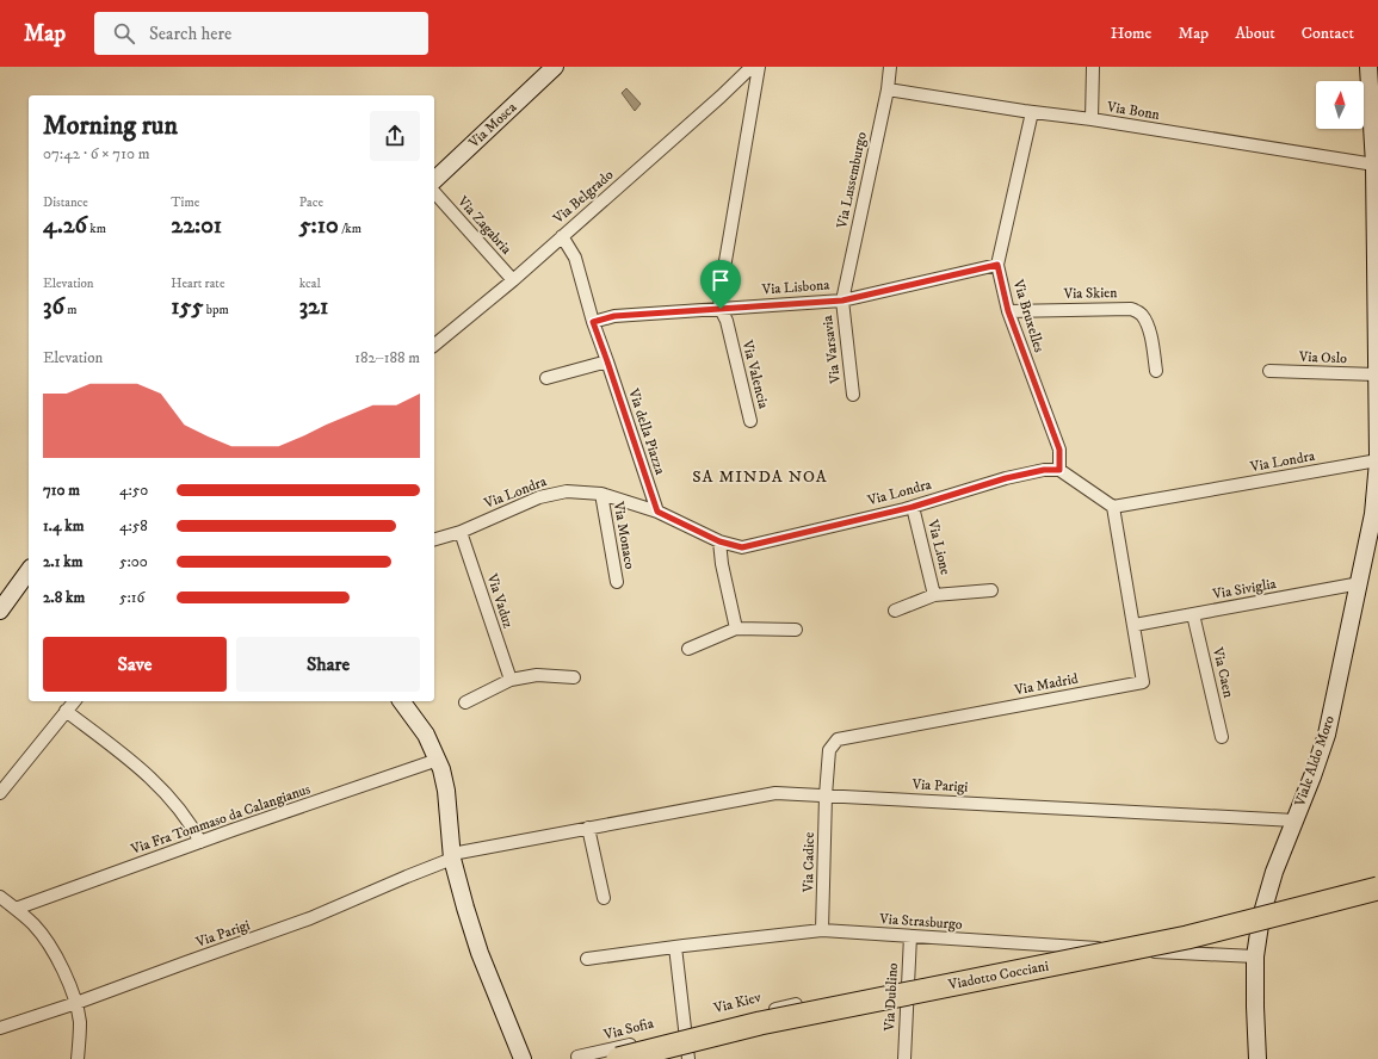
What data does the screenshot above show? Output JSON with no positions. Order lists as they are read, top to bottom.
{
  "streets": {
    "highway": ["Viadotto Cocciani"],
    "main road": ["Via Mosca", "Viale Aldo Moro"],
    "street": [
      "Via Bonn",
      "Via Lussemburgo",
      "Via Belgrado",
      "Via Zagabria",
      "Via Lisbona",
      "Via Skien",
      "Via Bruxelles",
      "Via Varsavia",
      "Via Oslo",
      "Via Valencia",
      "Via della Piazza",
      "Via Londra",
      "Via Monaco",
      "Via Lione",
      "Via Siviglia",
      "Via Vaduz",
      "Via Caen",
      "Via Madrid",
      "Via Parigi",
      "Via Fra Tommaso da Calangianus",
      "Via Cadice",
      "Via Strasburgo",
      "Via Dublino",
      "Via Kiev",
      "Via Sofia"
    ]
  },
  "crossings": [
    ["Via Bonn", "Via Lussemburgo"],
    ["Via Bonn", "Via Bruxelles"],
    ["Via Lussemburgo", "Via Lisbona"],
    ["Via Lussemburgo", "Via Varsavia"],
    ["Via Belgrado", "Via Zagabria"],
    ["Via Belgrado", "Via della Piazza"],
    ["Via Lisbona", "Via Bruxelles"],
    ["Via Lisbona", "Via Varsavia"],
    ["Via Lisbona", "Via Valencia"],
    ["Via Lisbona", "Via della Piazza"],
    ["Via Skien", "Via Bruxelles"],
    ["Via Bruxelles", "Via Londra"],
    ["Via della Piazza", "Via Londra"],
    ["Via Londra", "Via Monaco"],
    ["Via Londra", "Via Lione"],
    ["Via Londra", "Via Vaduz"],
    ["Via Londra", "Via Madrid"],
    ["Via Londra", "Viale Aldo Moro"],
    ["Via Siviglia", "Via Caen"],
    ["Via Siviglia", "Via Madrid"],
    ["Via Siviglia", "Viale Aldo Moro"],
    ["Via Madrid", "Via Parigi"],
    ["Via Madrid", "Via Cadice"],
    ["Viale Aldo Moro", "Via Parigi"],
    ["Viale Aldo Moro", "Via Strasburgo"],
    ["Via Parigi", "Via Cadice"],
    ["Via Cadice", "Via Strasburgo"],
    ["Via Strasburgo", "Via Dublino"],
    ["Via Kiev", "Via Sofia"]
  ],
  "districts": ["SA MINDA NOA"],
  "north": "top",
  "page": {
    "header": "Map",
    "search": "Search here",
    "nav": [
      "Home",
      "Map",
      "About",
      "Contact"
    ],
    "heading": ["Morning run", "07:42 · 6 × 710 m"],
    "stats": [
      ["Distance", "4.26 km"],
      ["Time", "22:01"],
      ["Pace", "5:10 /km"],
      ["Elevation", "36 m"],
      ["Heart rate", "155 bpm"],
      ["kcal", "321"]
    ],
    "chart": ["Elevation", "182–188 m"],
    "list": [
      {
        "name": "710 m",
        "note": "4:50"
      },
      {
        "name": "1.4 km",
        "note": "4:58"
      },
      {
        "name": "2.1 km",
        "note": "5:00"
      },
      {
        "name": "2.8 km",
        "note": "5:16"
      }
    ],
    "buttons": ["Save", "Share"]
  }
}
